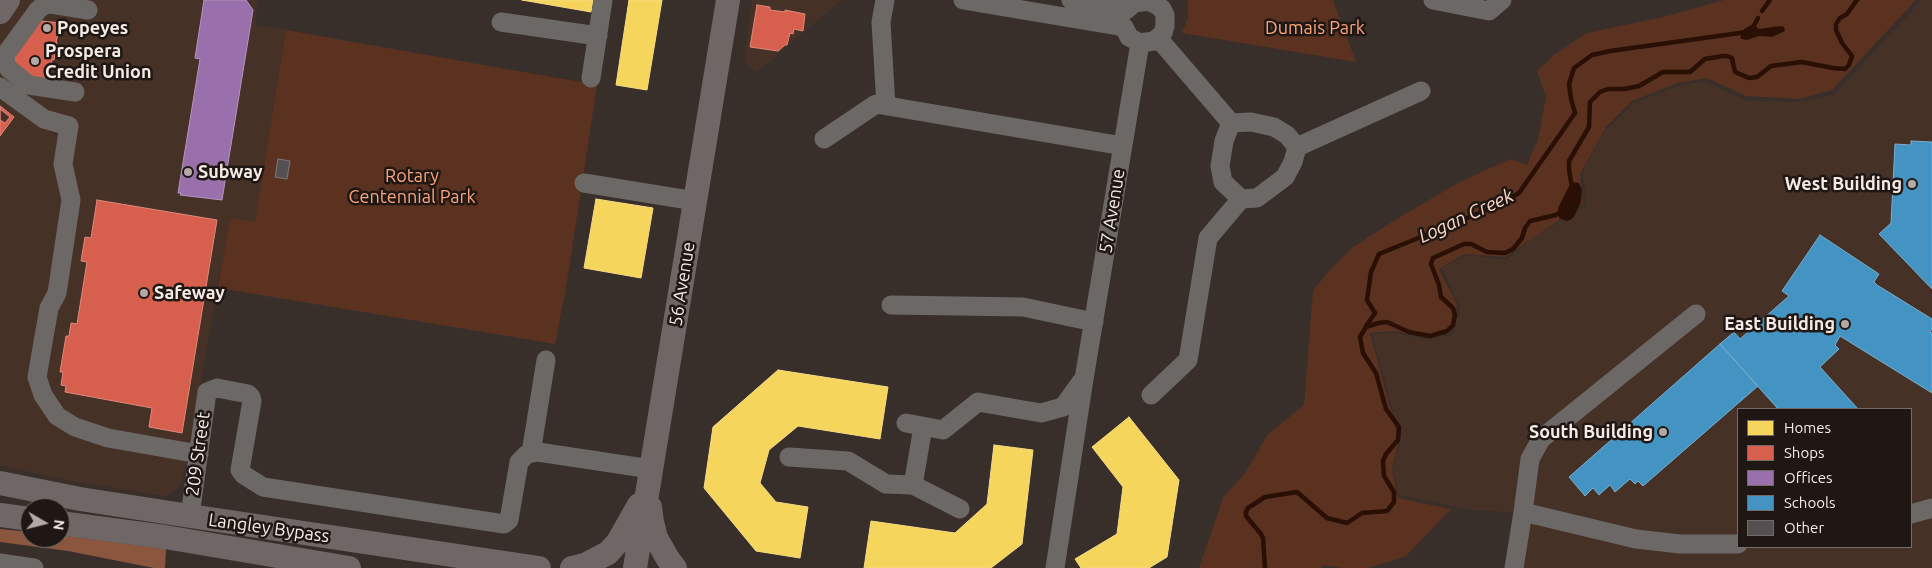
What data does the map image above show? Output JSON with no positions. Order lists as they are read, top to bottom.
{
  "streets": {
    "main road": ["56 Avenue", "Langley Bypass"],
    "street": ["57 Avenue", "209 Street"]
  },
  "crossings": [
    ["209 Street", "Langley Bypass"]
  ],
  "water": ["Logan Creek"],
  "parks": ["Dumais Park", "Rotary Centennial Park"],
  "places": [
    "Popeyes",
    "Prospera Credit Union",
    "Subway",
    "West Building",
    "Safeway",
    "East Building",
    "South Building"
  ],
  "legend": [
    "Homes",
    "Shops",
    "Offices",
    "Schools",
    "Other"
  ],
  "north": "right"
}
